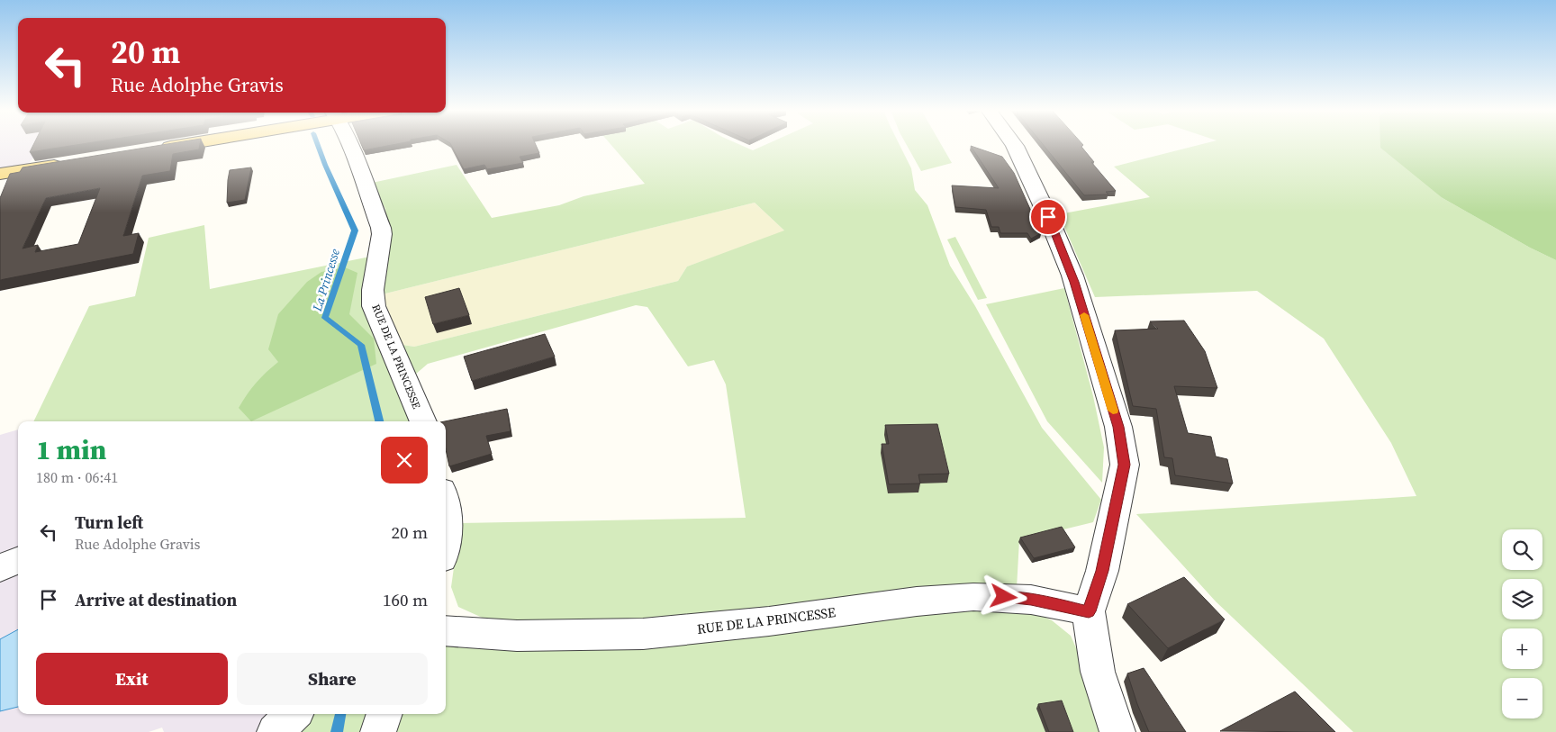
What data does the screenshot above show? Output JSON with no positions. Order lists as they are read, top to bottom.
{
  "streets": {
    "street": ["RUE DE LA PRINCESSE"]
  },
  "water": ["La Princesse"],
  "page": {
    "turn": ["20 m", "Rue Adolphe Gravis"],
    "heading": ["1 min", "180 m · 06:41"],
    "list": [
      {
        "name": "Turn left",
        "note": "Rue Adolphe Gravis",
        "value": "20 m"
      },
      {
        "name": "Arrive at destination",
        "value": "160 m"
      }
    ],
    "map_buttons": ["+", "−"],
    "buttons": ["Exit", "Share"]
  }
}
